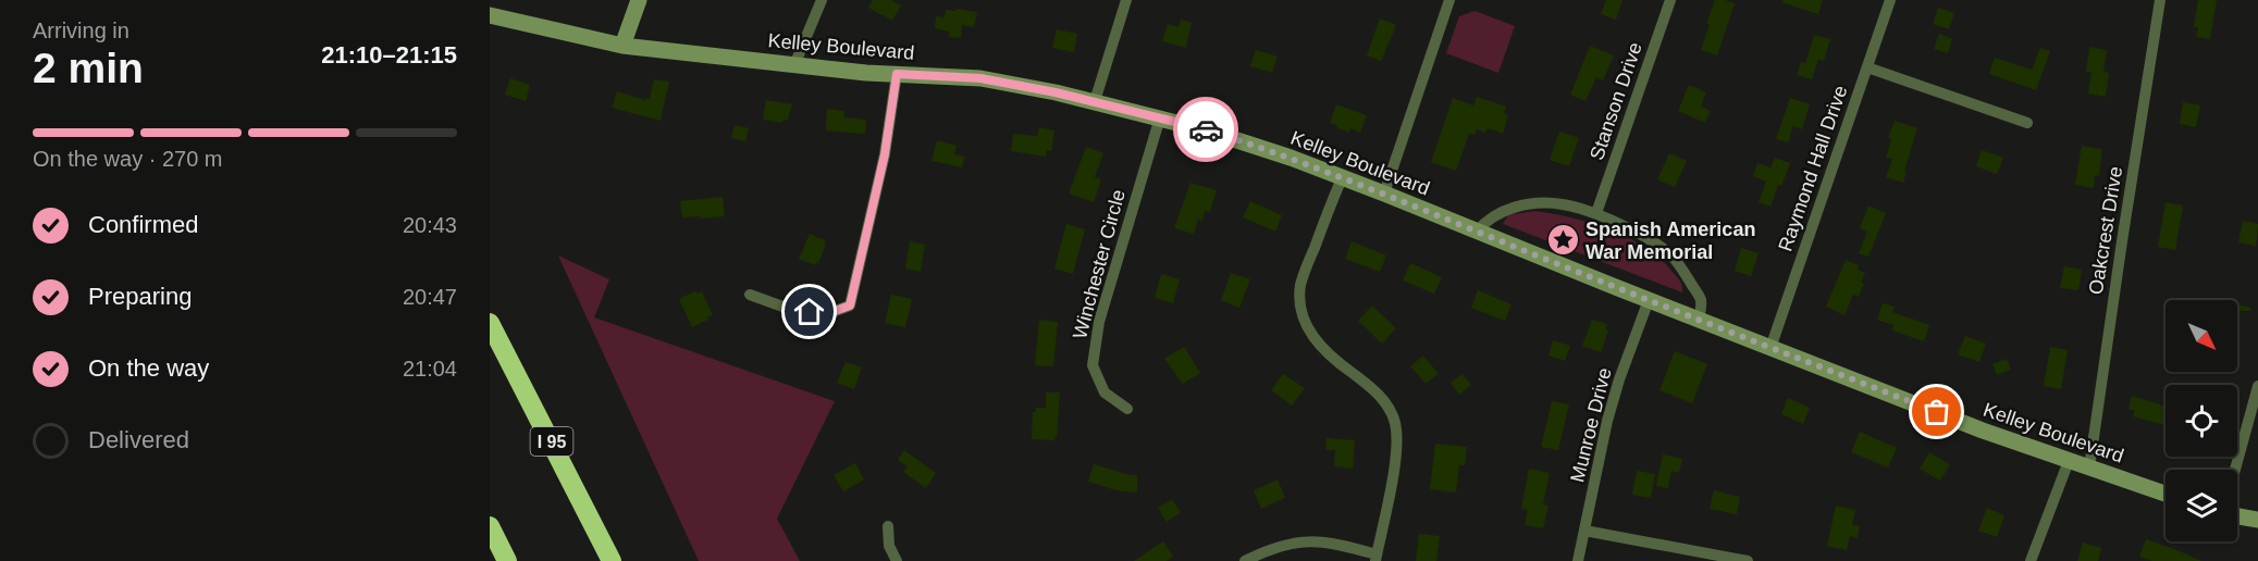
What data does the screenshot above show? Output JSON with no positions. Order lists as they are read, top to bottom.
{
  "streets": {
    "highway": ["I 95"],
    "main road": ["Kelley Boulevard"],
    "street": [
      "Stanson Drive",
      "Raymond Hall Drive",
      "Oakcrest Drive",
      "Winchester Circle",
      "Munroe Drive"
    ]
  },
  "crossings": [
    ["Kelley Boulevard", "Raymond Hall Drive"],
    ["Kelley Boulevard", "Oakcrest Drive"],
    ["Kelley Boulevard", "Winchester Circle"],
    ["Kelley Boulevard", "Munroe Drive"]
  ],
  "places": {
    "place": ["Spanish American War Memorial"]
  },
  "north": "bottom right",
  "page": {
    "heading": ["2 min", "Arriving in", "21:10–21:15"],
    "bar": "On the way · 270 m",
    "list": [
      ["Confirmed", "20:43"],
      ["Preparing", "20:47"],
      ["On the way", "21:04"],
      "Delivered"
    ]
  }
}
